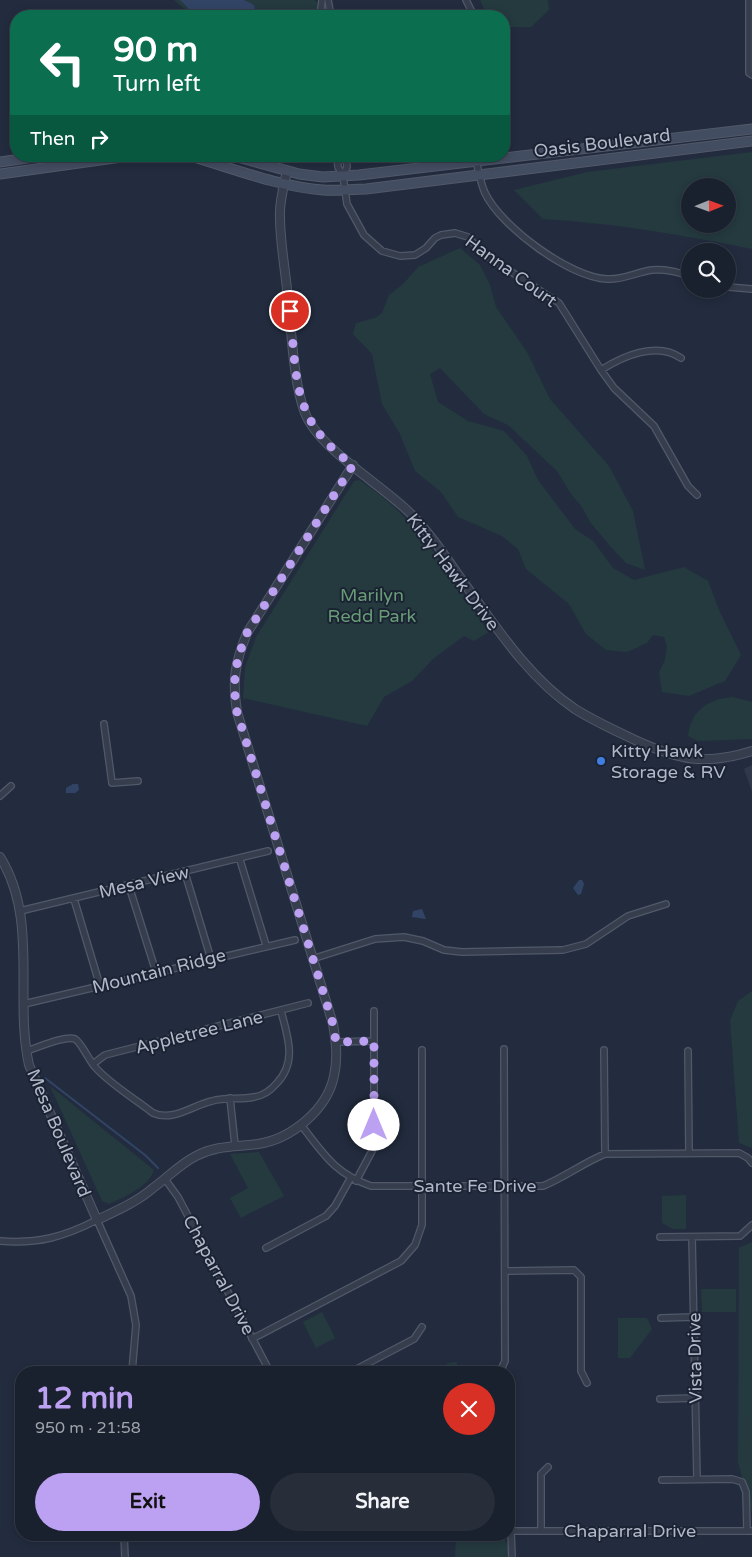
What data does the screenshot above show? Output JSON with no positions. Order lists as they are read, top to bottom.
{
  "streets": {
    "main road": ["Oasis Boulevard"],
    "street": [
      "Hanna Court",
      "Kitty Hawk Drive",
      "Mesa View",
      "Mountain Ridge",
      "Appletree Lane",
      "Mesa Boulevard",
      "Sante Fe Drive",
      "Chaparral Drive",
      "Vista Drive"
    ]
  },
  "crossings": [
    ["Oasis Boulevard", "Hanna Court"],
    ["Oasis Boulevard", "Kitty Hawk Drive"],
    ["Mesa View", "Mesa Boulevard"],
    ["Mountain Ridge", "Mesa Boulevard"]
  ],
  "parks": ["Marilyn Redd Park"],
  "places": ["Kitty Hawk Storage & RV"],
  "north": "right",
  "page": {
    "turn": ["90 m", "Turn left"],
    "then": "Then",
    "heading": ["12 min", "950 m · 21:58"],
    "buttons": ["Exit", "Share"]
  }
}
